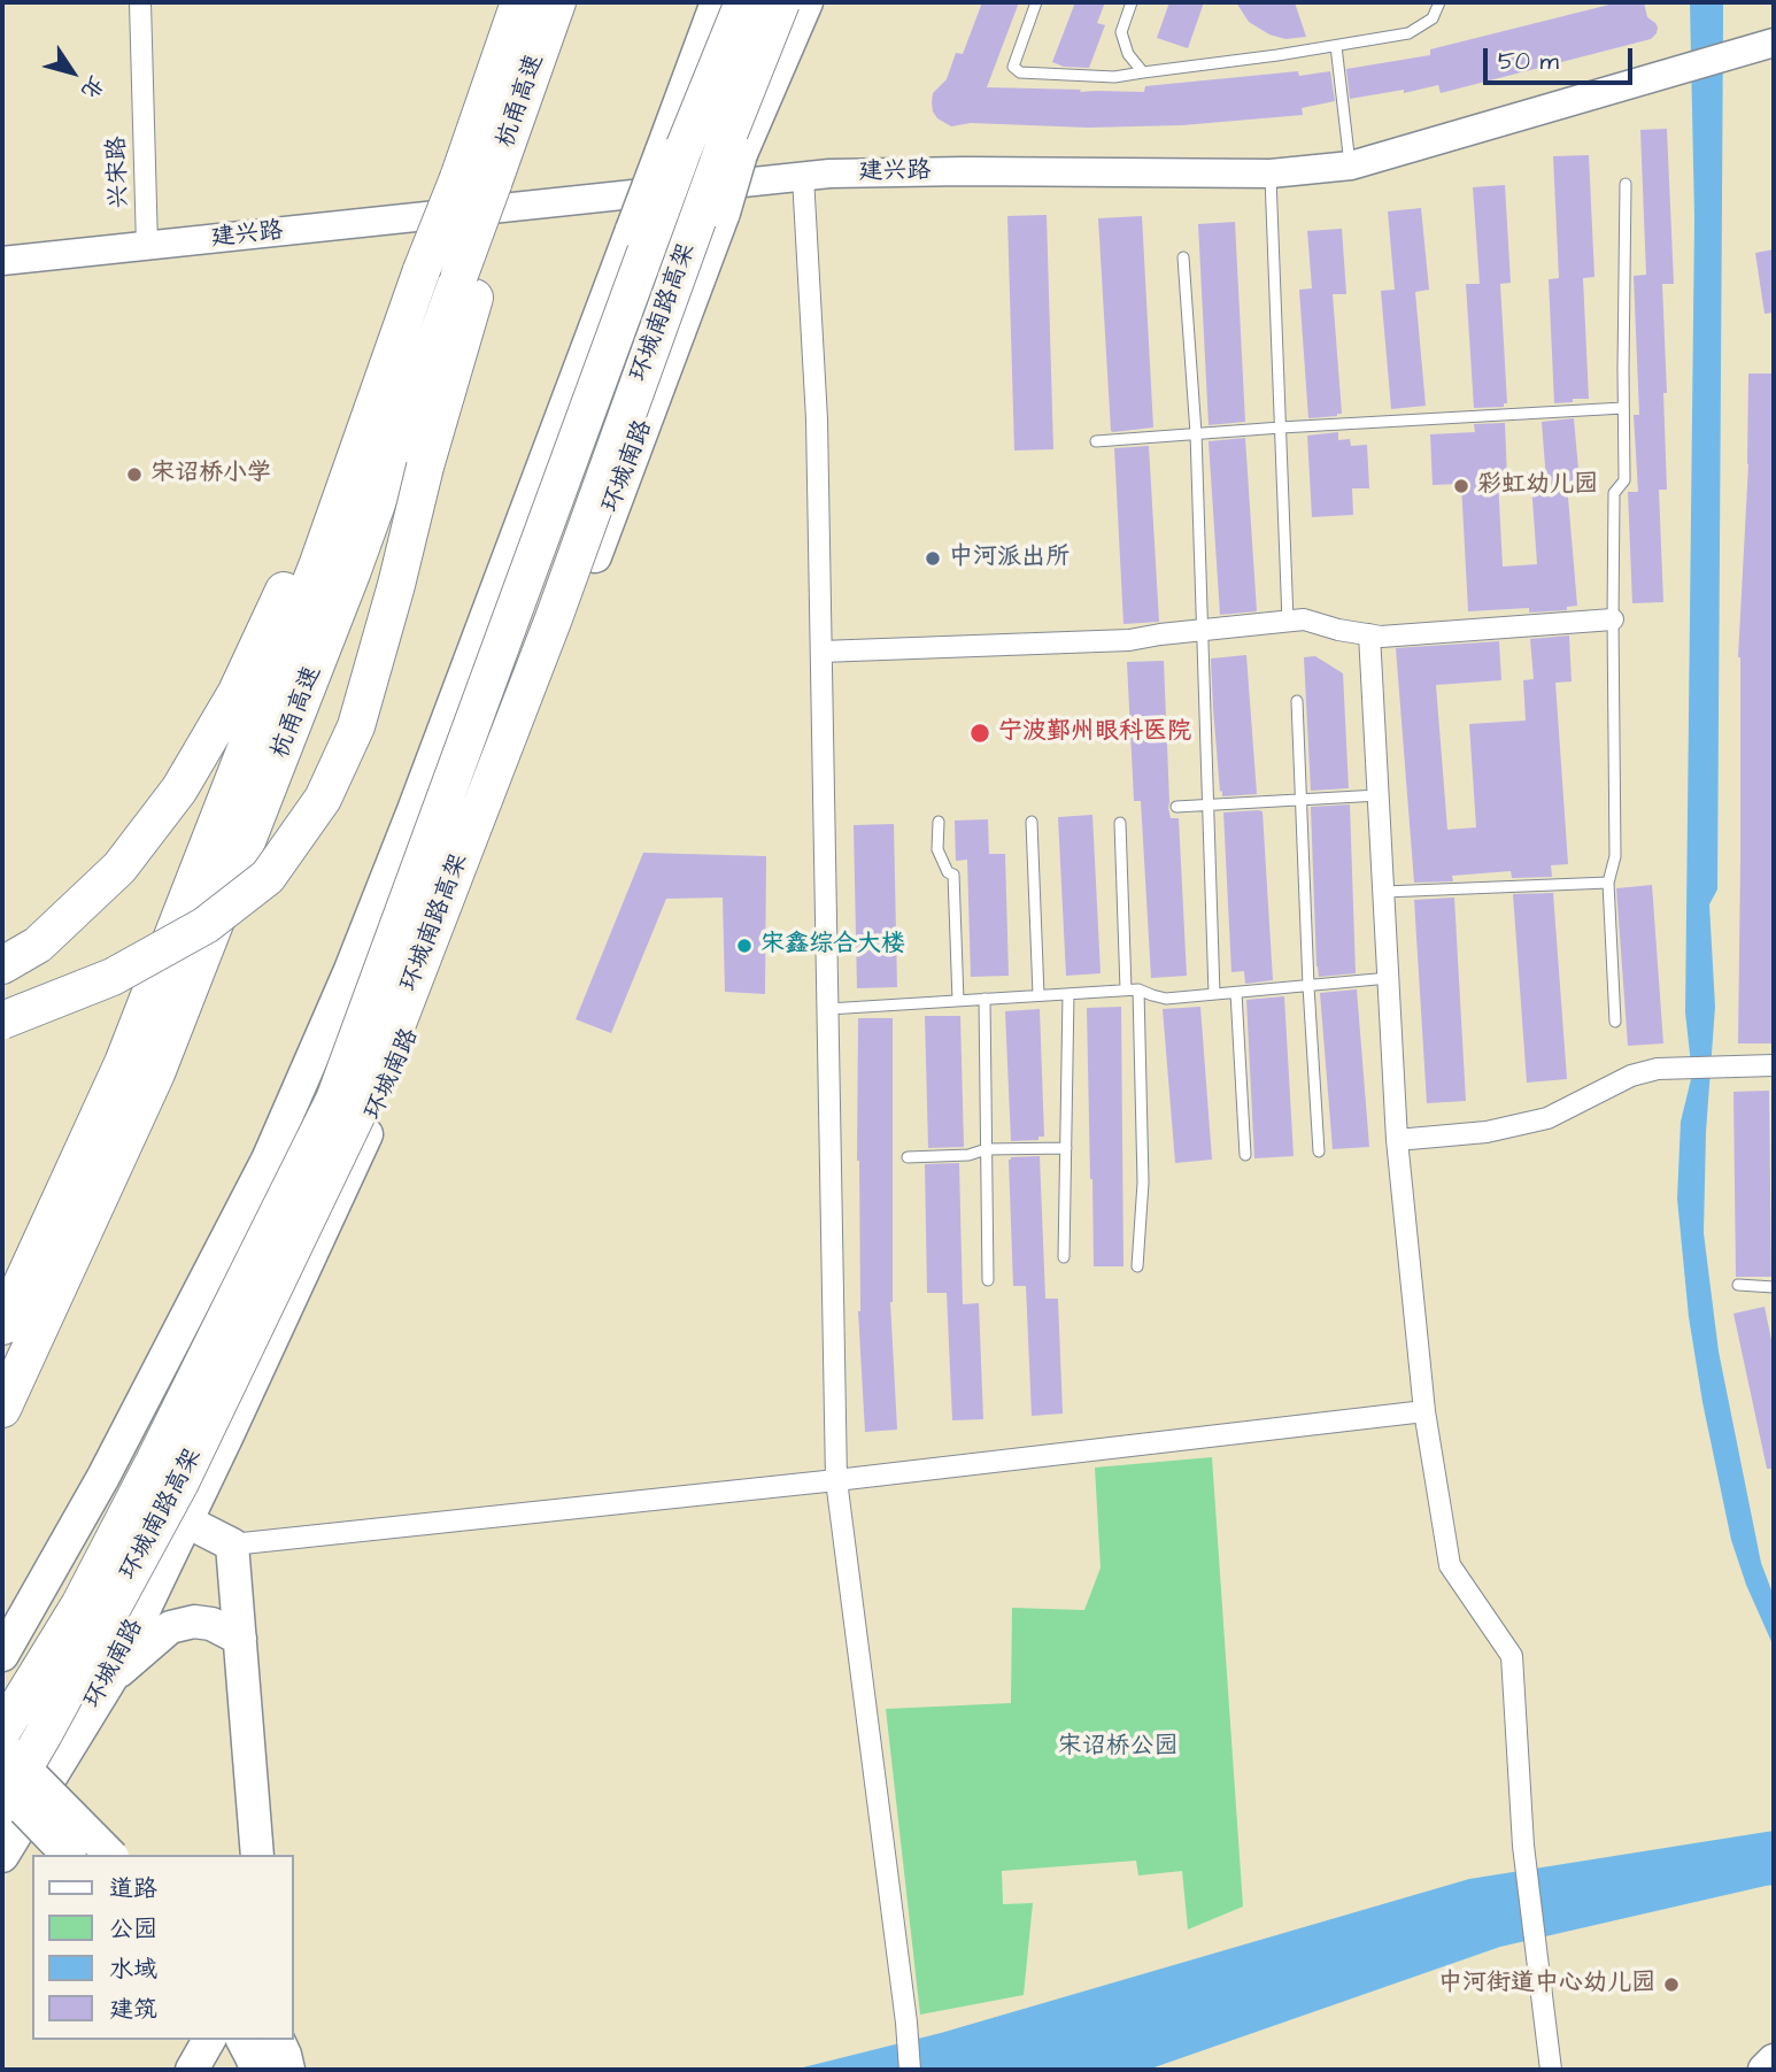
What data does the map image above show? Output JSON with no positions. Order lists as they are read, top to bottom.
{
  "streets": {
    "highway": ["杭甬高速", "环城南路高架"],
    "main road": ["环城南路"],
    "street": ["兴宋路", "建兴路"]
  },
  "crossings": [
    ["兴宋路", "建兴路"]
  ],
  "parks": ["宋诏桥公园"],
  "places": [
    "宋诏桥小学",
    "彩虹幼儿园",
    "中河派出所",
    "宁波鄞州眼科医院",
    "宋鑫综合大楼",
    "中河街道中心幼儿园"
  ],
  "legend": [
    "道路",
    "公园",
    "水域",
    "建筑"
  ],
  "scale_bar": "50 m",
  "north": "bottom right"
}
